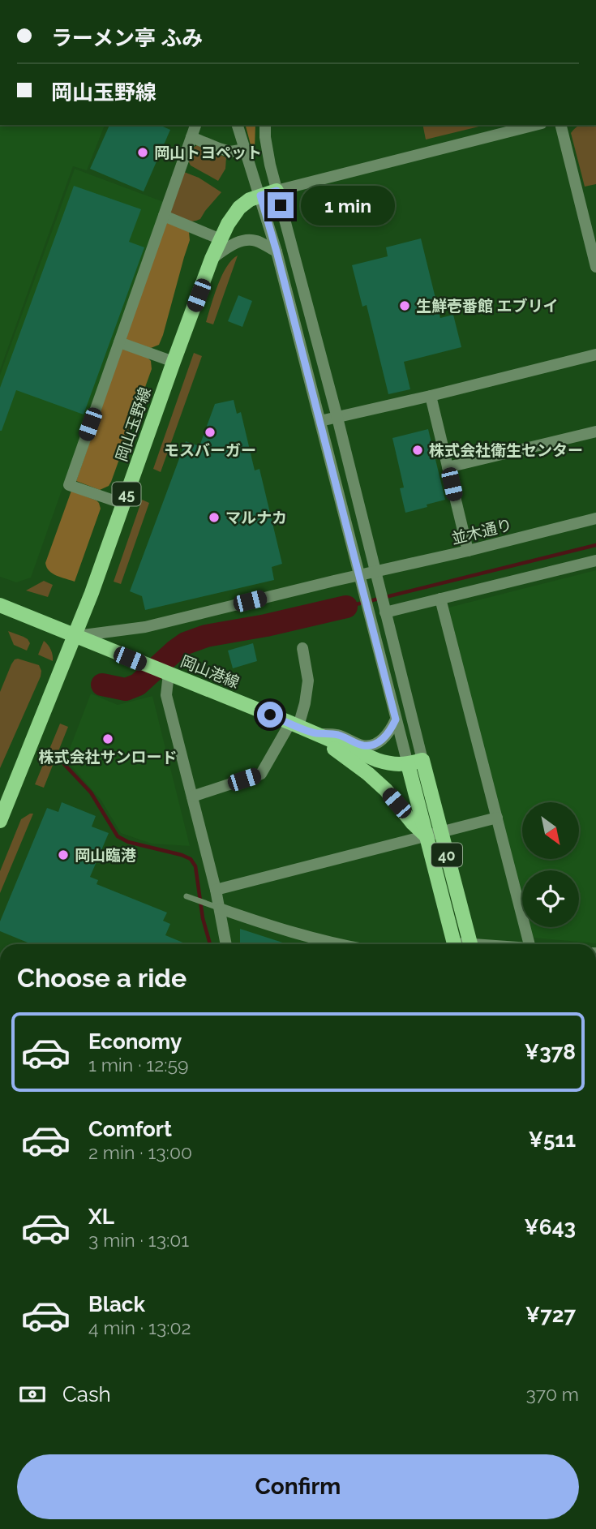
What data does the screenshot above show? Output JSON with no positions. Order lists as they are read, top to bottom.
{
  "streets": {
    "main road": [
      "岡山玉野線",
      "45",
      "岡山港線",
      "40"
    ],
    "street": ["並木通り"]
  },
  "crossings": [
    ["岡山玉野線", "並木通り"],
    ["岡山玉野線", "岡山港線"],
    ["並木通り", "岡山港線"],
    ["岡山港線", "40"]
  ],
  "places": [
    "岡山トヨペット",
    "生鮮壱番館 エブリイ",
    "モスバーガー",
    "株式会社衛生センター",
    "マルナカ",
    "株式会社サンロード",
    "岡山臨港"
  ],
  "north": "bottom right",
  "page": {
    "banner": ["ラーメン亭 ふみ", "岡山玉野線"],
    "bubble": "1 min",
    "heading": "Choose a ride",
    "list": [
      {
        "name": "Economy",
        "note": "1 min · 12:59",
        "value": "¥378"
      },
      {
        "name": "Comfort",
        "note": "2 min · 13:00",
        "value": "¥511"
      },
      {
        "name": "XL",
        "note": "3 min · 13:01",
        "value": "¥643"
      },
      {
        "name": "Black",
        "note": "4 min · 13:02",
        "value": "¥727"
      }
    ],
    "pay": ["Cash", "370 m"],
    "buttons": "Confirm"
  }
}
